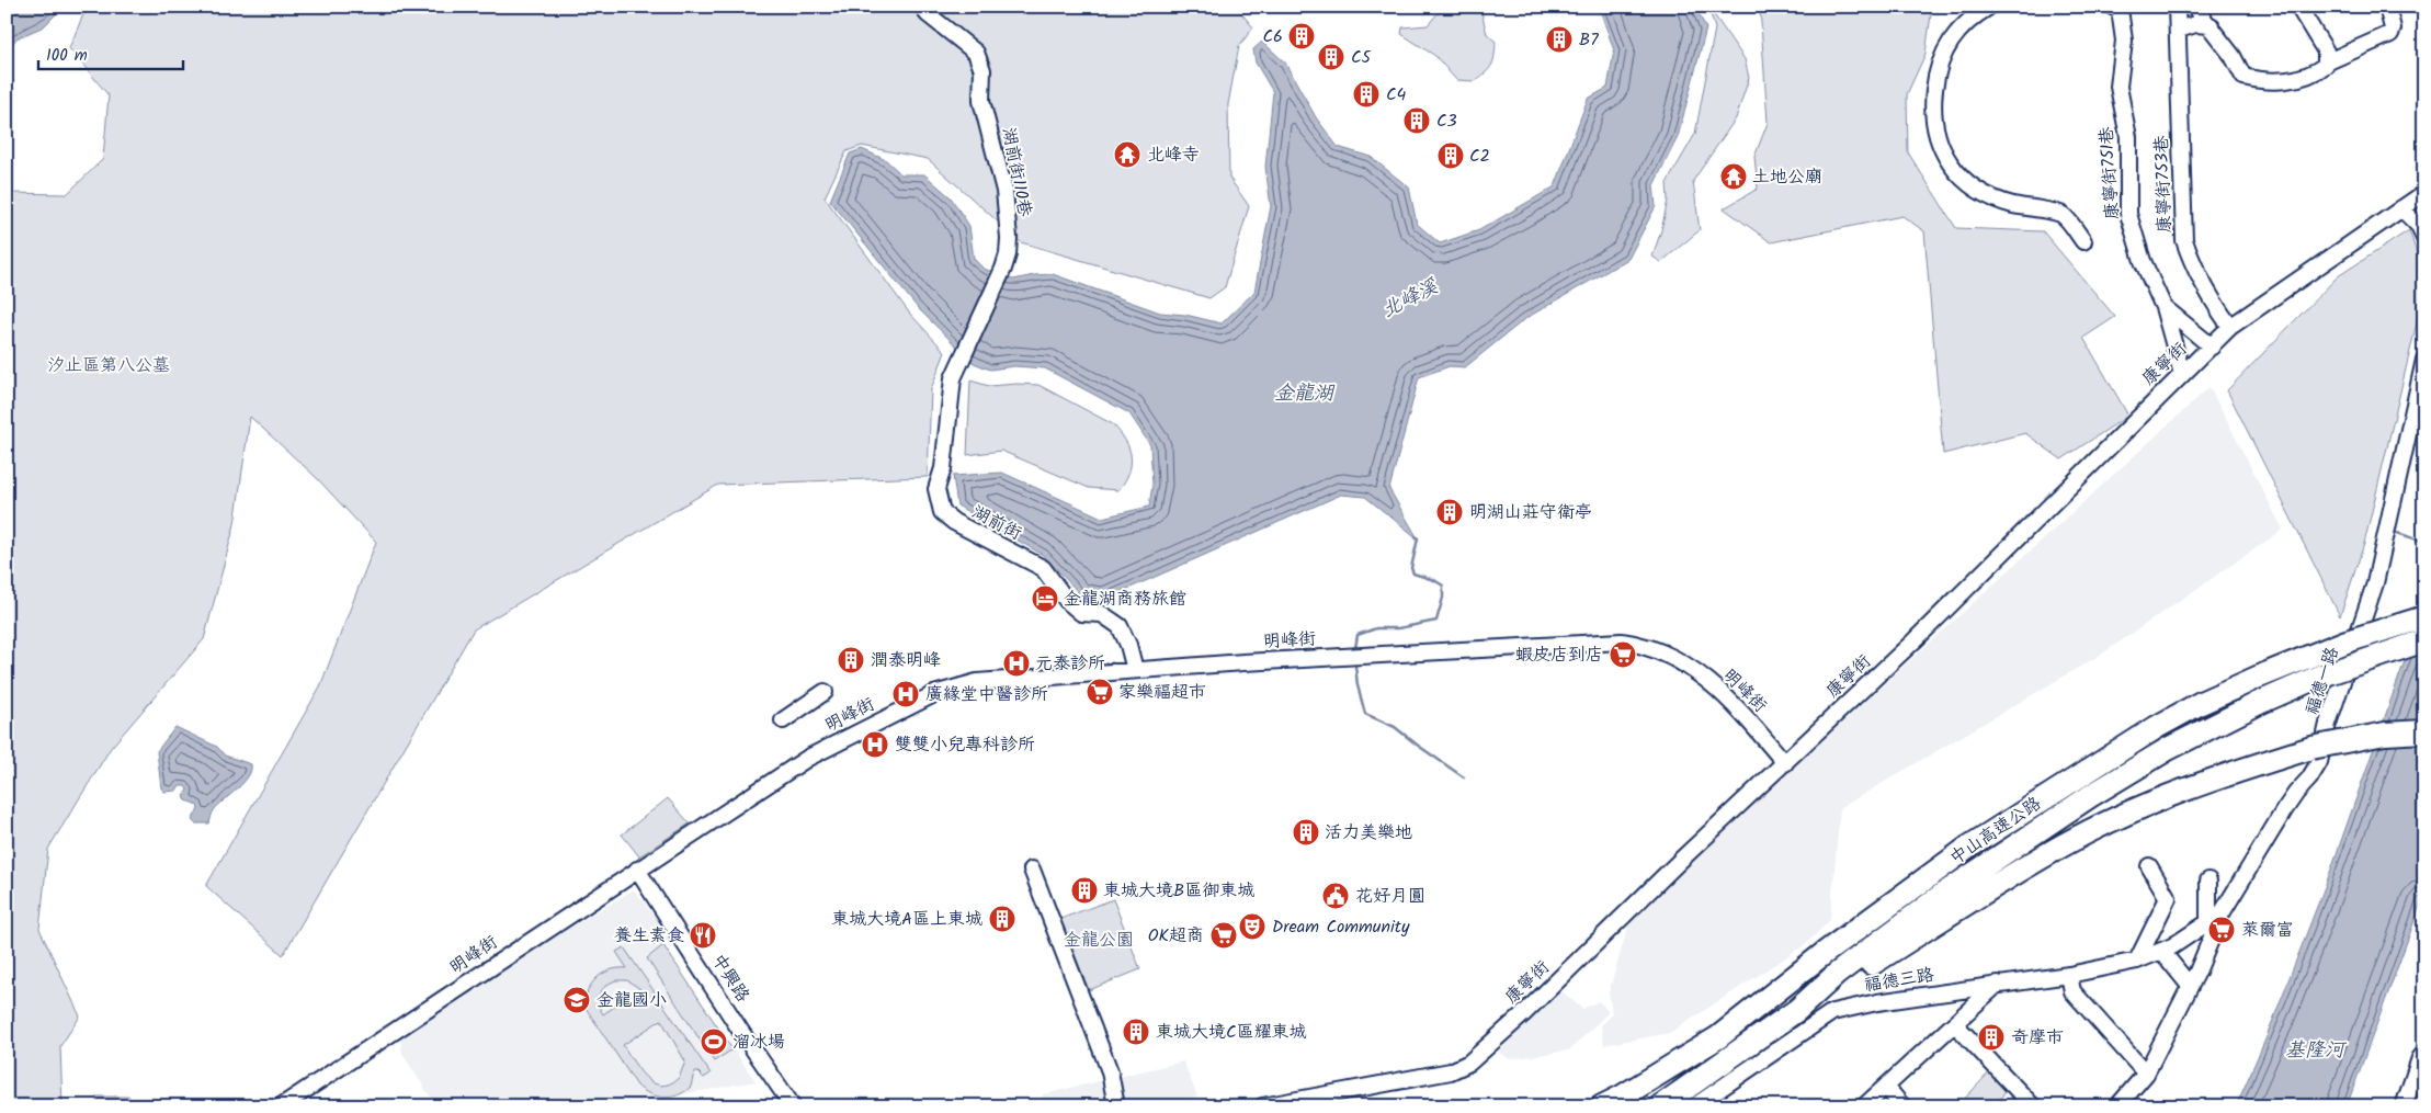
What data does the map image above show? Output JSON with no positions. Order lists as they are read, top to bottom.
{
  "streets": {
    "highway": ["中山高速公路"],
    "street": [
      "湖前街110巷",
      "康寧街751巷",
      "康寧街753巷",
      "康寧街",
      "湖前街",
      "明峰街",
      "福德一路",
      "中興路",
      "福德三路"
    ]
  },
  "crossings": [
    ["湖前街110巷", "湖前街"],
    ["康寧街751巷", "康寧街"],
    ["康寧街753巷", "康寧街"],
    ["康寧街", "明峰街"],
    ["湖前街", "明峰街"],
    ["明峰街", "中興路"],
    ["福德一路", "福德三路"]
  ],
  "water": ["北峰溪", "金龍湖", "基隆河"],
  "parks": ["汐止區第八公墓", "金龍公園"],
  "places": {
    "building": [
      "C6",
      "B7",
      "C5",
      "C4",
      "C3",
      "C2",
      "明湖山莊守衛亭",
      "潤泰明峰",
      "活力美樂地",
      "東城大境B區御東城",
      "東城大境A區上東城",
      "東城大境C區耀東城",
      "奇摩市"
    ],
    "temple": ["北峰寺", "土地公廟"],
    "hotel": ["金龍湖商務旅館"],
    "supermarket": [
      "蝦皮店到店",
      "家樂福超市",
      "萊爾富",
      "OK超商"
    ],
    "hospital": ["元泰診所", "廣緣堂中醫診所", "雙雙小兒專科診所"],
    "public building": ["花好月圓"],
    "theatre": ["Dream Community"],
    "restaurant": ["養生素食"],
    "school or university": ["金龍國小"],
    "sports": ["溜冰場"]
  },
  "scale_bar": "100 m"
}
